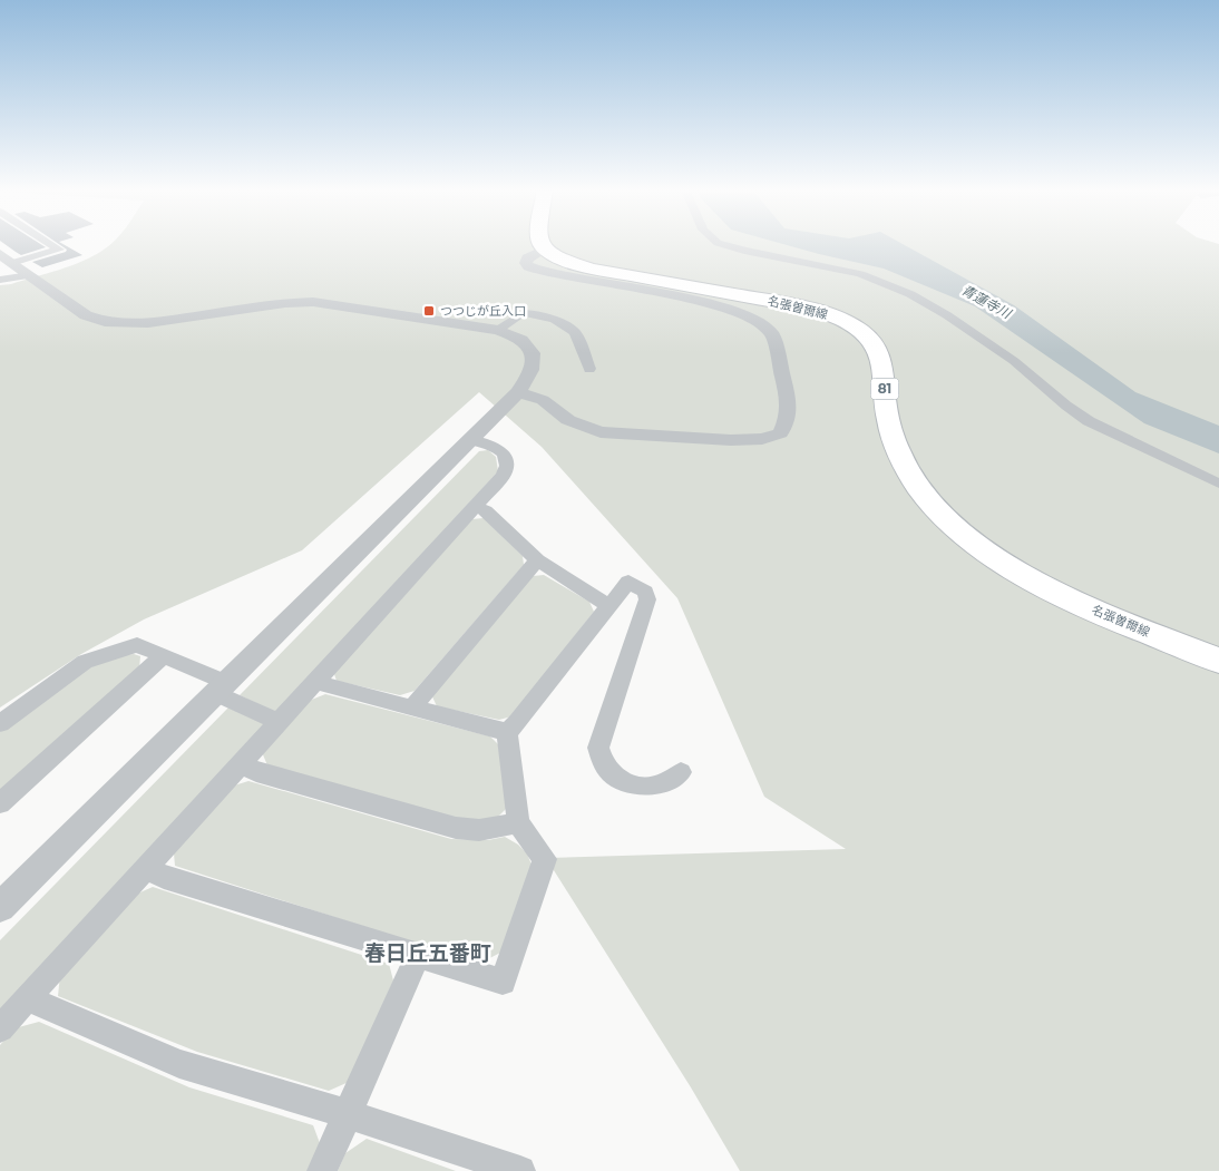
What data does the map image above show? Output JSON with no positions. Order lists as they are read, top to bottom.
{
  "streets": {
    "main road": ["名張曽爾線", "81"]
  },
  "districts": ["春日丘五番町"],
  "water": ["青蓮寺川"],
  "places": {
    "transit": ["つつじが丘入口"]
  }
}
